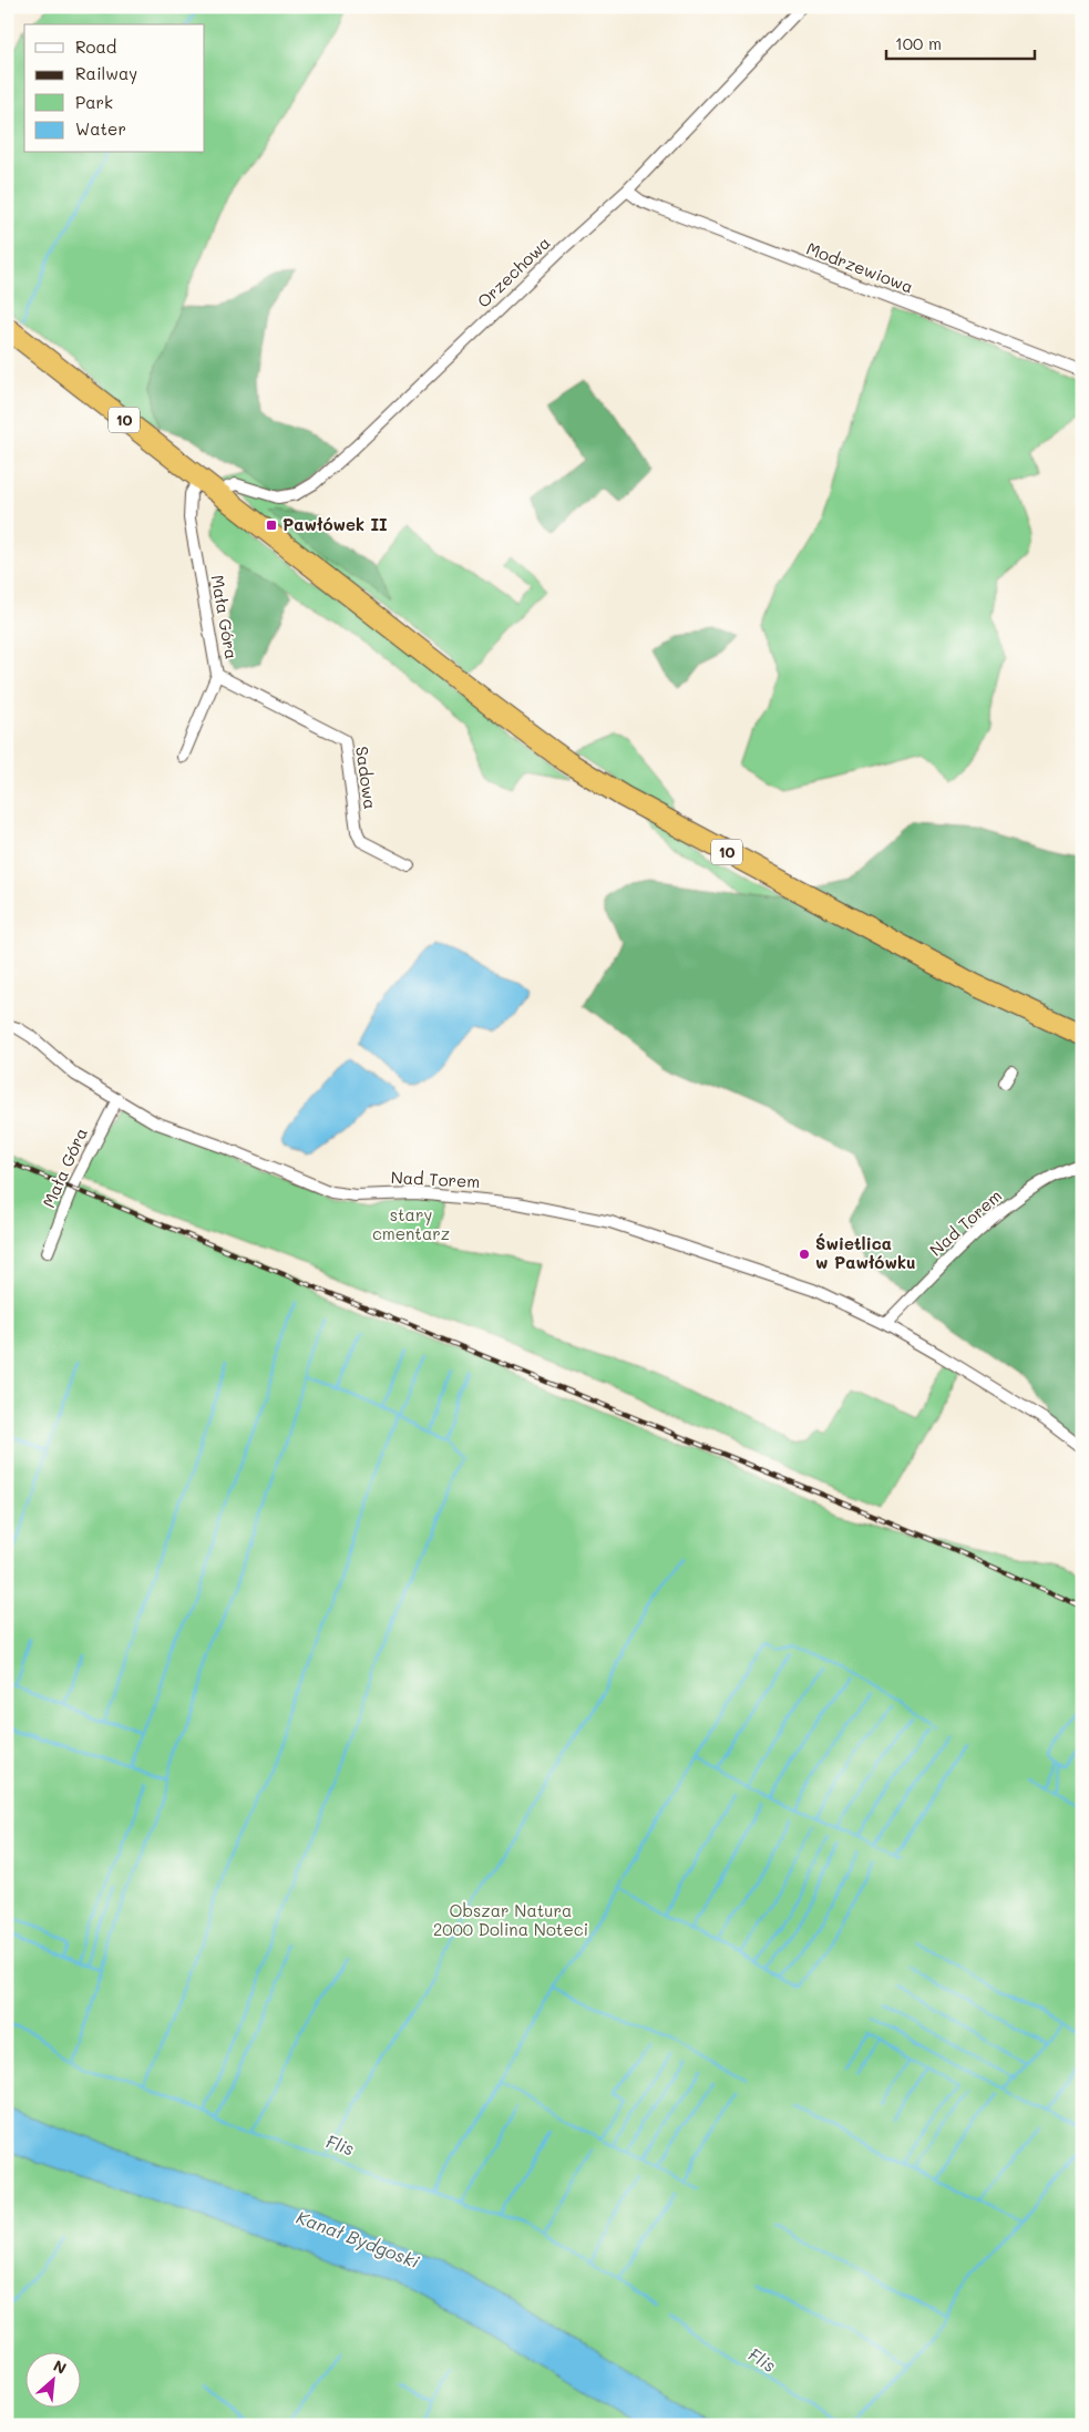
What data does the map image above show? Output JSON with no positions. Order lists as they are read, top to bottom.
{
  "streets": {
    "highway": ["10"],
    "street": [
      "Modrzewiowa",
      "Orzechowa",
      "Mała Góra",
      "Sadowa",
      "Nad Torem"
    ]
  },
  "crossings": [
    ["Modrzewiowa", "Orzechowa"],
    ["Orzechowa", "10"],
    ["10", "Mała Góra"],
    ["Mała Góra", "Sadowa"],
    ["Mała Góra", "Nad Torem"]
  ],
  "water": ["Flis", "Kanał Bydgoski"],
  "parks": ["stary cmentarz", "Obszar Natura 2000 Dolina Noteci"],
  "places": {
    "transit": ["Pawłówek II"],
    "other": ["Świetlica w Pawłówku"]
  },
  "legend": [
    "Road",
    "Railway",
    "Park",
    "Water"
  ],
  "scale_bar": "100 m",
  "north": "top right"
}
